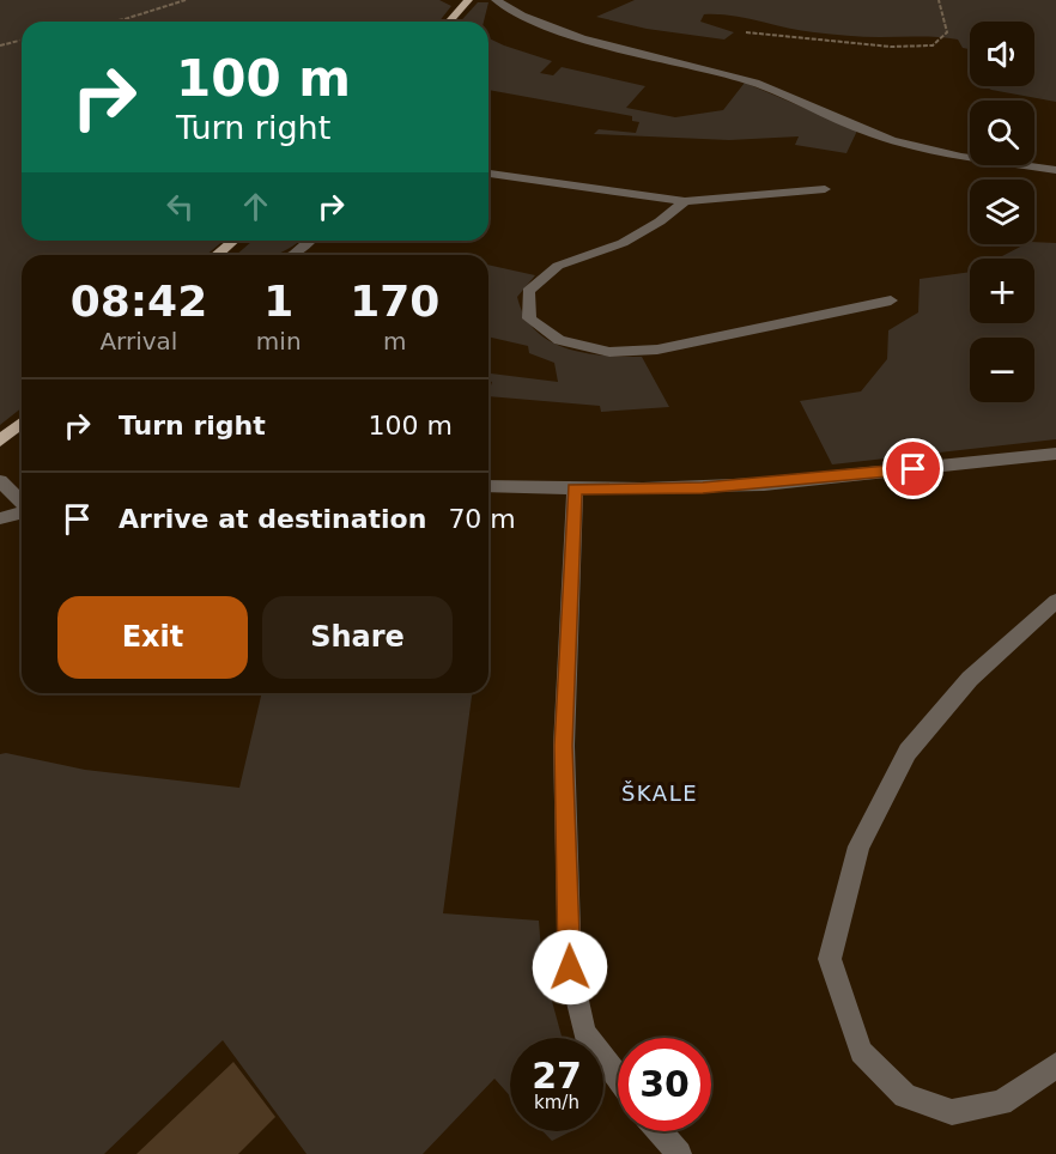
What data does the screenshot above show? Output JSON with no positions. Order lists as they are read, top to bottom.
{
  "districts": ["ŠKALE"],
  "page": {
    "map_buttons": ["+", "−"],
    "turn": ["100 m", "Turn right"],
    "eta": [
      "08:42",
      "Arrival",
      "1",
      "min",
      "170",
      "m"
    ],
    "list": [
      {
        "name": "Turn right",
        "value": "100 m"
      },
      {
        "name": "Arrive at destination",
        "value": "70 m"
      }
    ],
    "buttons": ["Exit", "Share"],
    "speed": "27 km/h",
    "limit": "30"
  }
}
